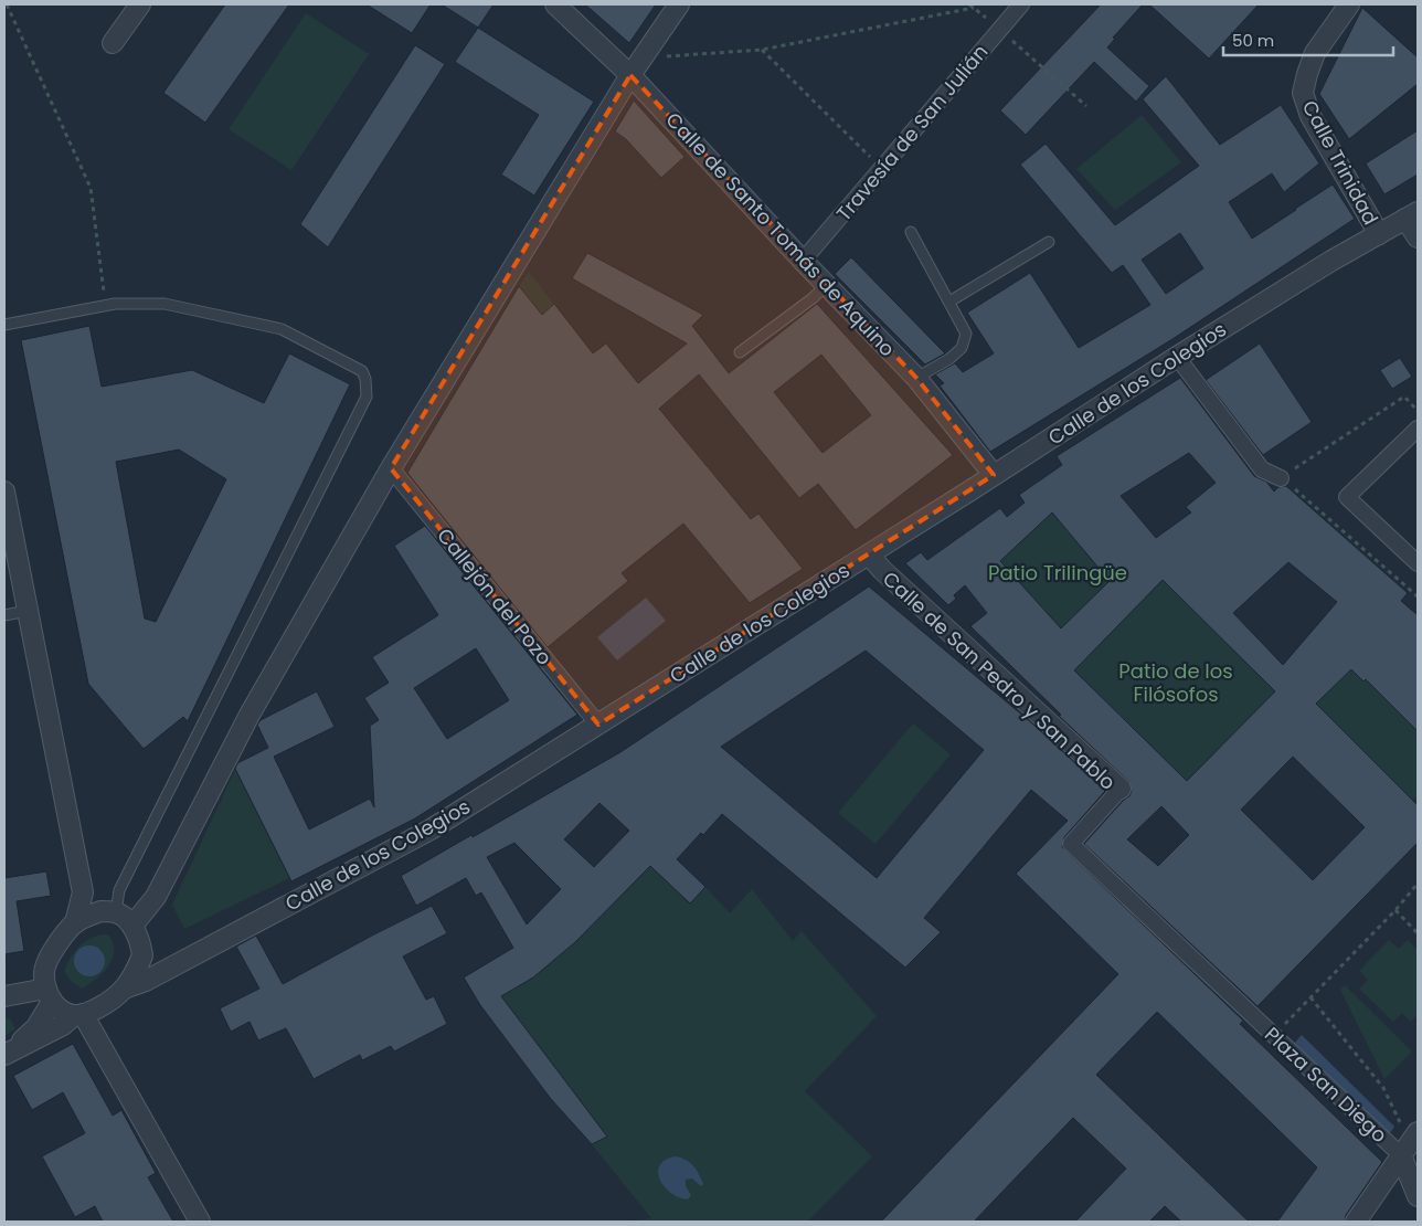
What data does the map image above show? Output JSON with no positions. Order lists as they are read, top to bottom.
{
  "streets": {
    "street": [
      "Travesía de San Julián",
      "Calle Trinidad",
      "Calle de Santo Tomás de Aquino",
      "Calle de los Colegios",
      "Callejón del Pozo",
      "Calle de San Pedro y San Pablo",
      "Plaza San Diego"
    ]
  },
  "crossings": [
    ["Travesía de San Julián", "Calle de Santo Tomás de Aquino"],
    ["Calle Trinidad", "Calle de los Colegios"],
    ["Calle de Santo Tomás de Aquino", "Calle de los Colegios"],
    ["Calle de los Colegios", "Callejón del Pozo"],
    ["Calle de los Colegios", "Calle de San Pedro y San Pablo"],
    ["Calle de San Pedro y San Pablo", "Plaza San Diego"]
  ],
  "parks": ["Patio Trilingüe", "Patio de los Filósofos"],
  "scale_bar": "50 m"
}
